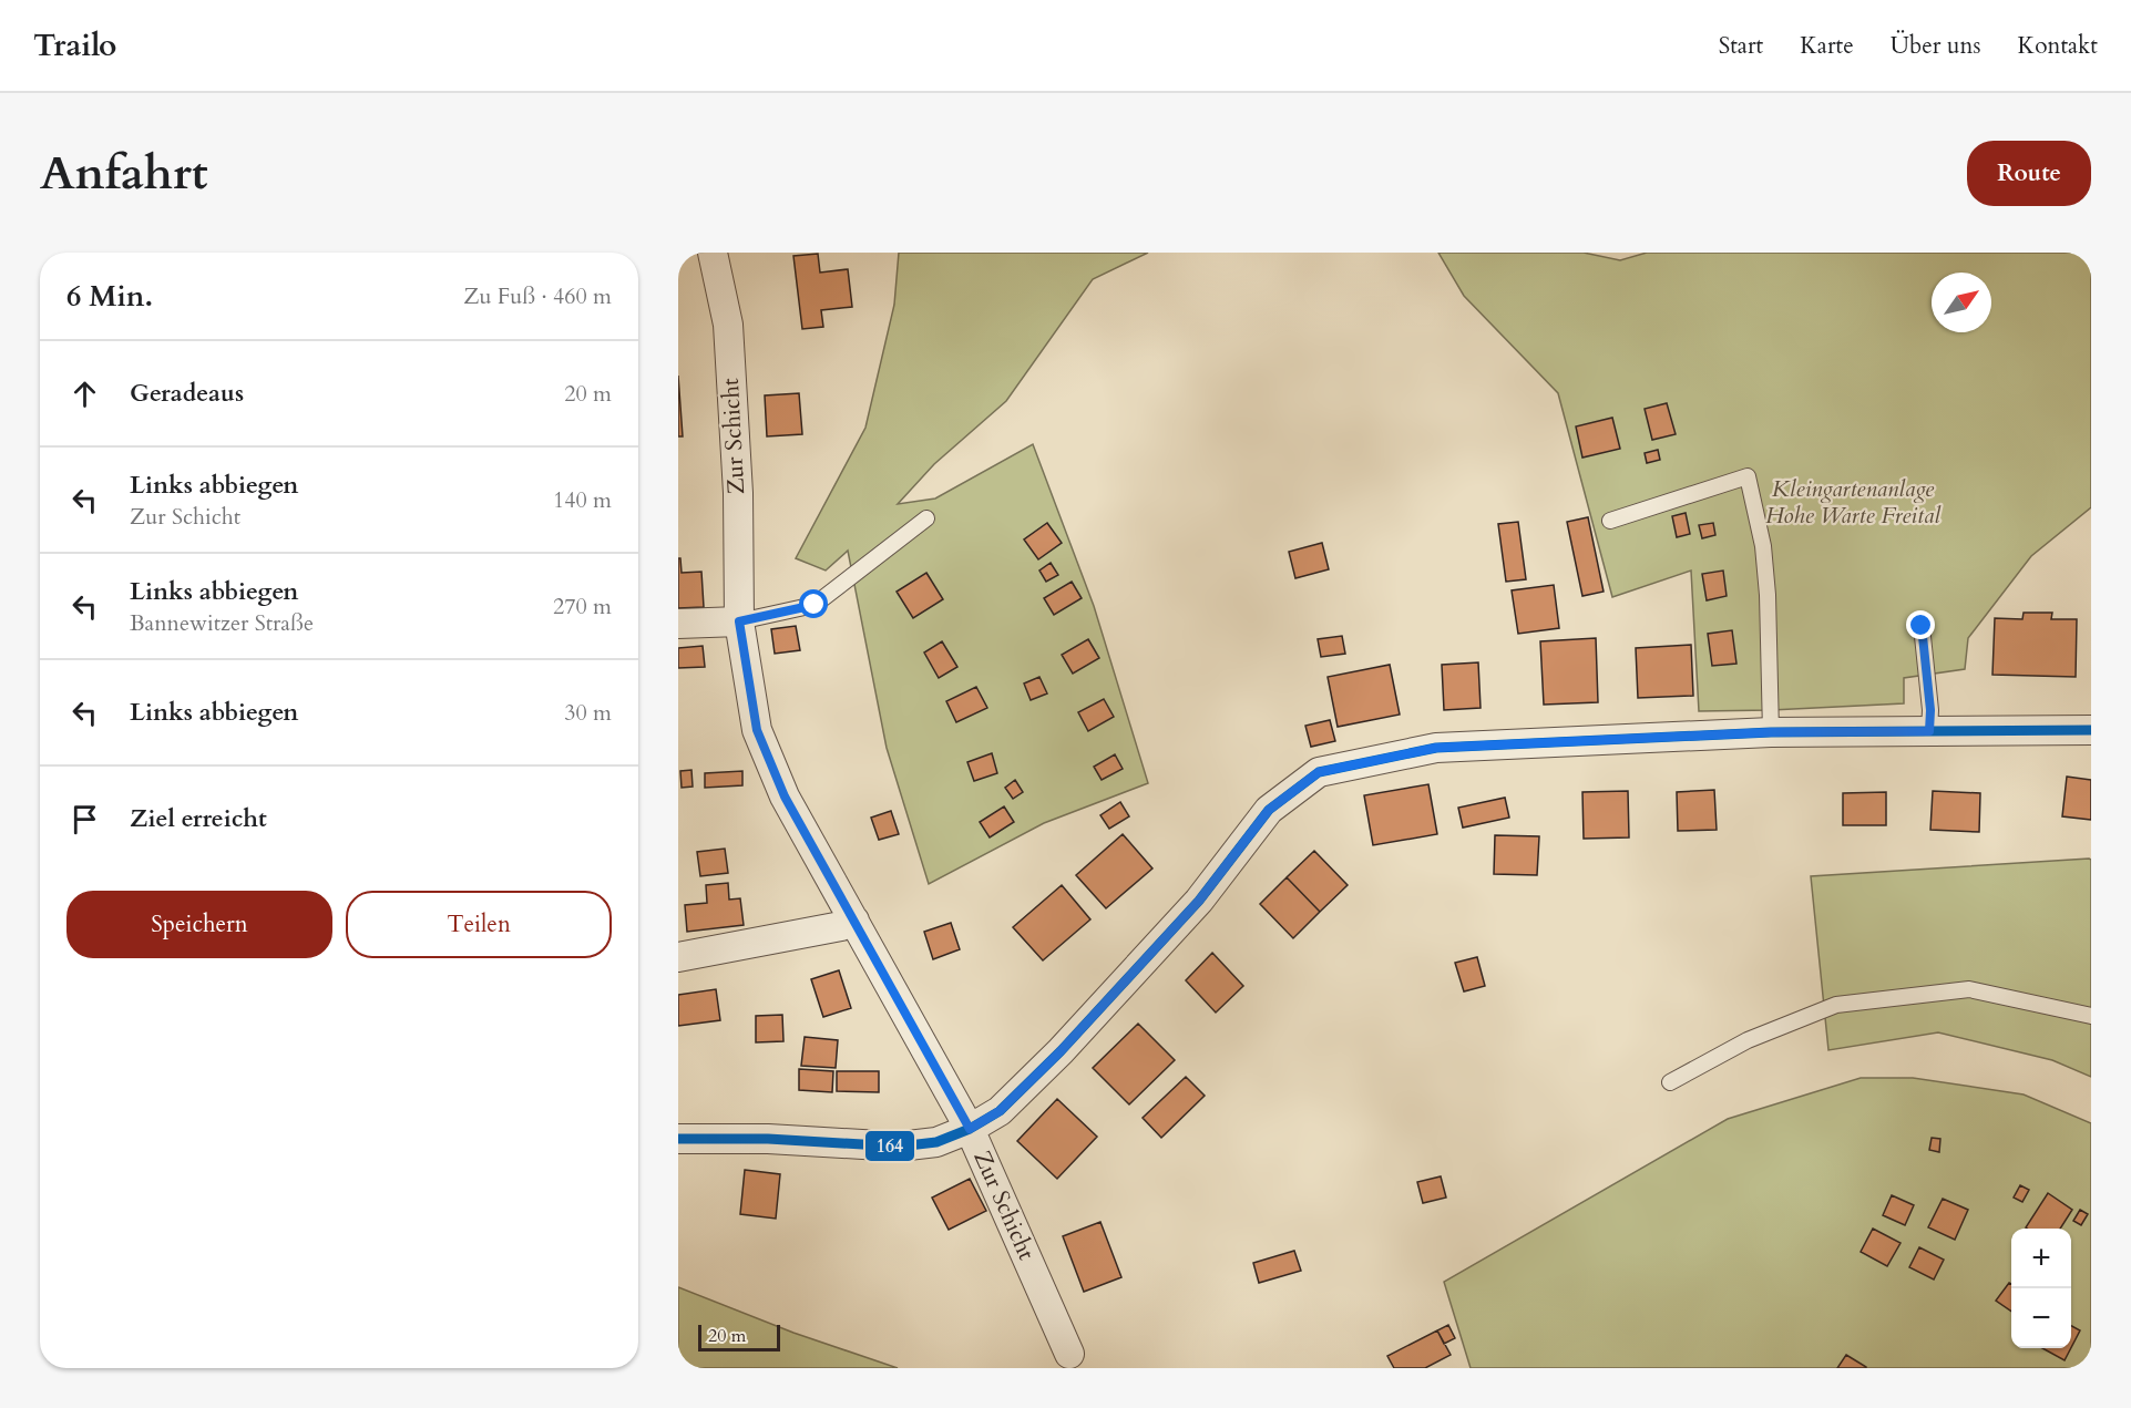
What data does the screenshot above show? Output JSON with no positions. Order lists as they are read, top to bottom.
{
  "streets": {
    "street": ["Zur Schicht"]
  },
  "parks": ["Kleingartenanlage Hohe Warte Freital"],
  "lines": ["transit line 164"],
  "scale_bar": "20 m",
  "north": "top right",
  "page": {
    "header": "Trailo",
    "nav": [
      "Start",
      "Karte",
      "Über uns",
      "Kontakt"
    ],
    "buttons": [
      "Route",
      ["Speichern", "Teilen"]
    ],
    "title": "Anfahrt",
    "heading": ["6 Min.", "Zu Fuß · 460 m"],
    "list": [
      ["Geradeaus", "20 m"],
      ["Links abbiegen", "Zur Schicht", "140 m"],
      ["Links abbiegen", "Bannewitzer Straße", "270 m"],
      ["Links abbiegen", "30 m"],
      "Ziel erreicht"
    ],
    "map_buttons": ["+", "−"],
    "scale": "20 m"
  }
}
